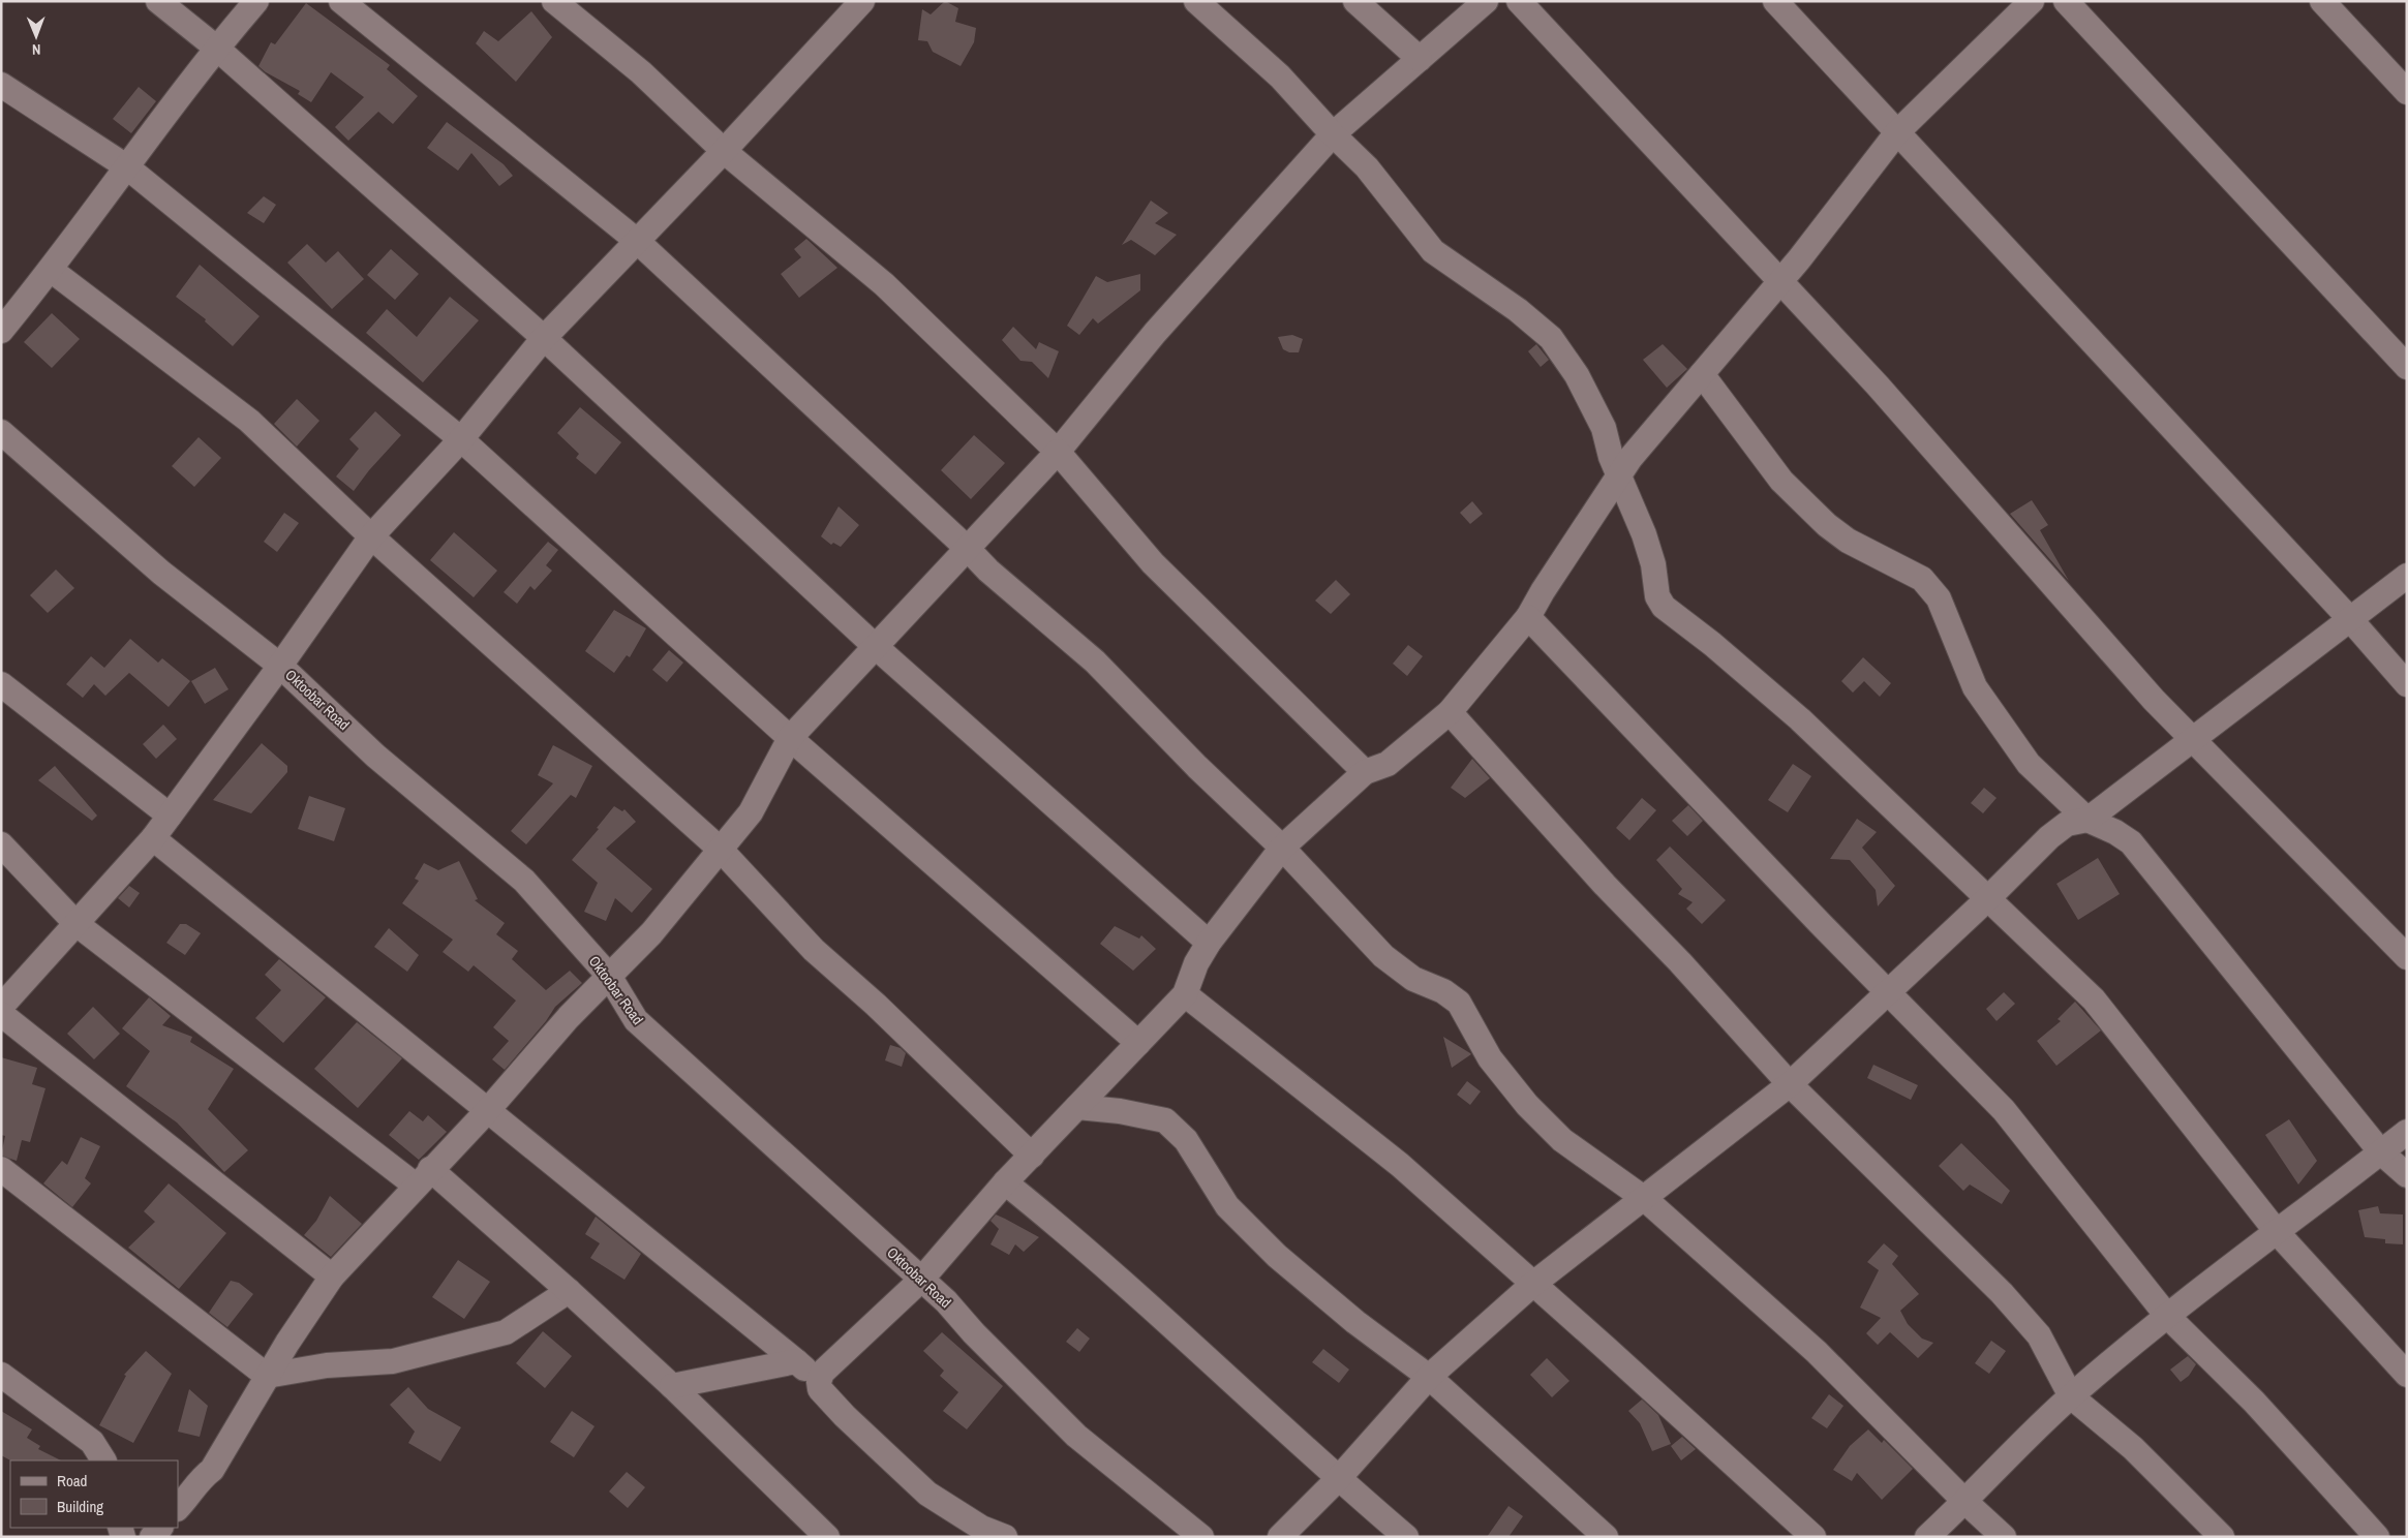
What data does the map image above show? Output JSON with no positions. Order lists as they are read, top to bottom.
{
  "streets": {
    "street": ["Oktoobar Road"]
  },
  "legend": ["Road", "Building"],
  "north": "bottom"
}
